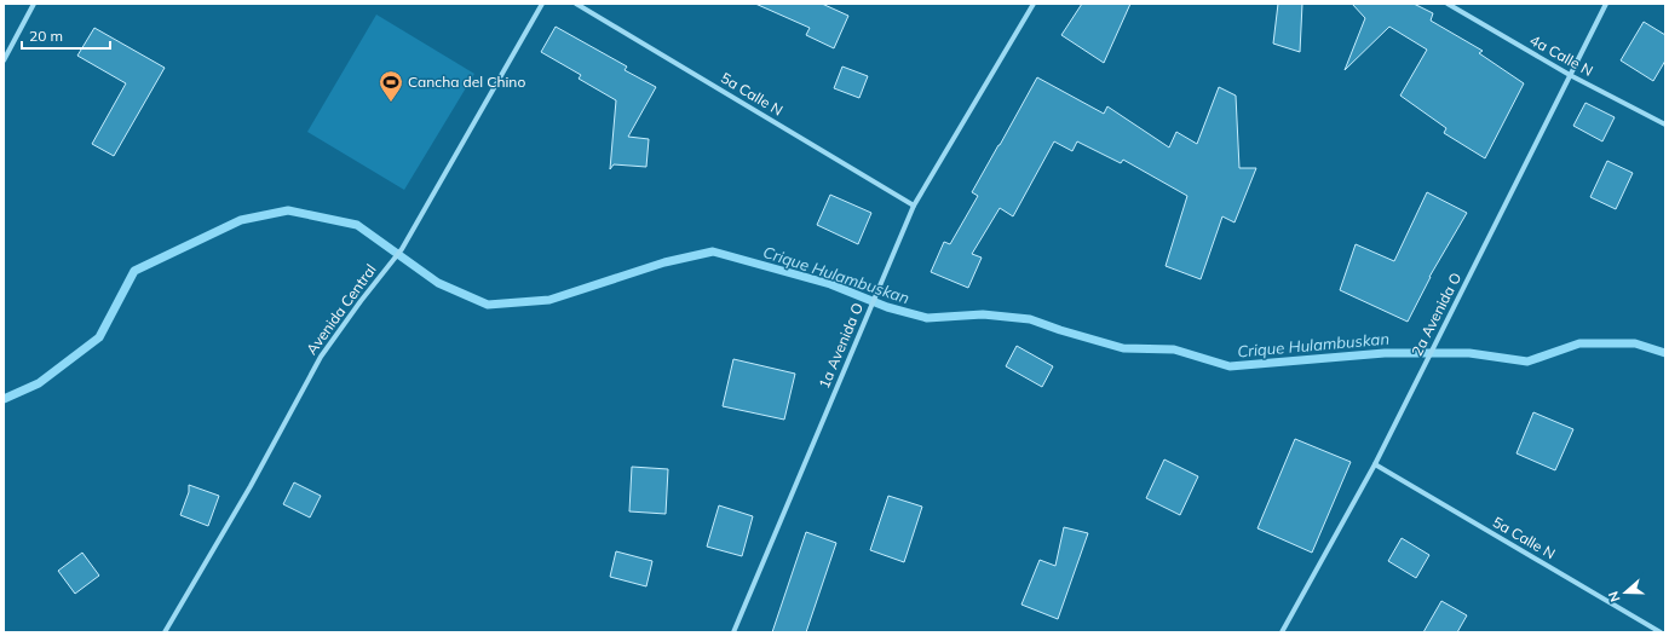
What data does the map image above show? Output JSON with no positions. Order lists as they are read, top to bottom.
{
  "streets": {
    "street": [
      "4a Calle N",
      "5a Calle N",
      "Avenida Central",
      "2a Avenida O",
      "1a Avenida O"
    ]
  },
  "crossings": [
    ["4a Calle N", "2a Avenida O"],
    ["5a Calle N", "2a Avenida O"],
    ["5a Calle N", "1a Avenida O"]
  ],
  "water": ["Crique Hulambuskan"],
  "places": {
    "sports": ["Cancha del Chino"]
  },
  "scale_bar": "20 m",
  "north": "left"
}
